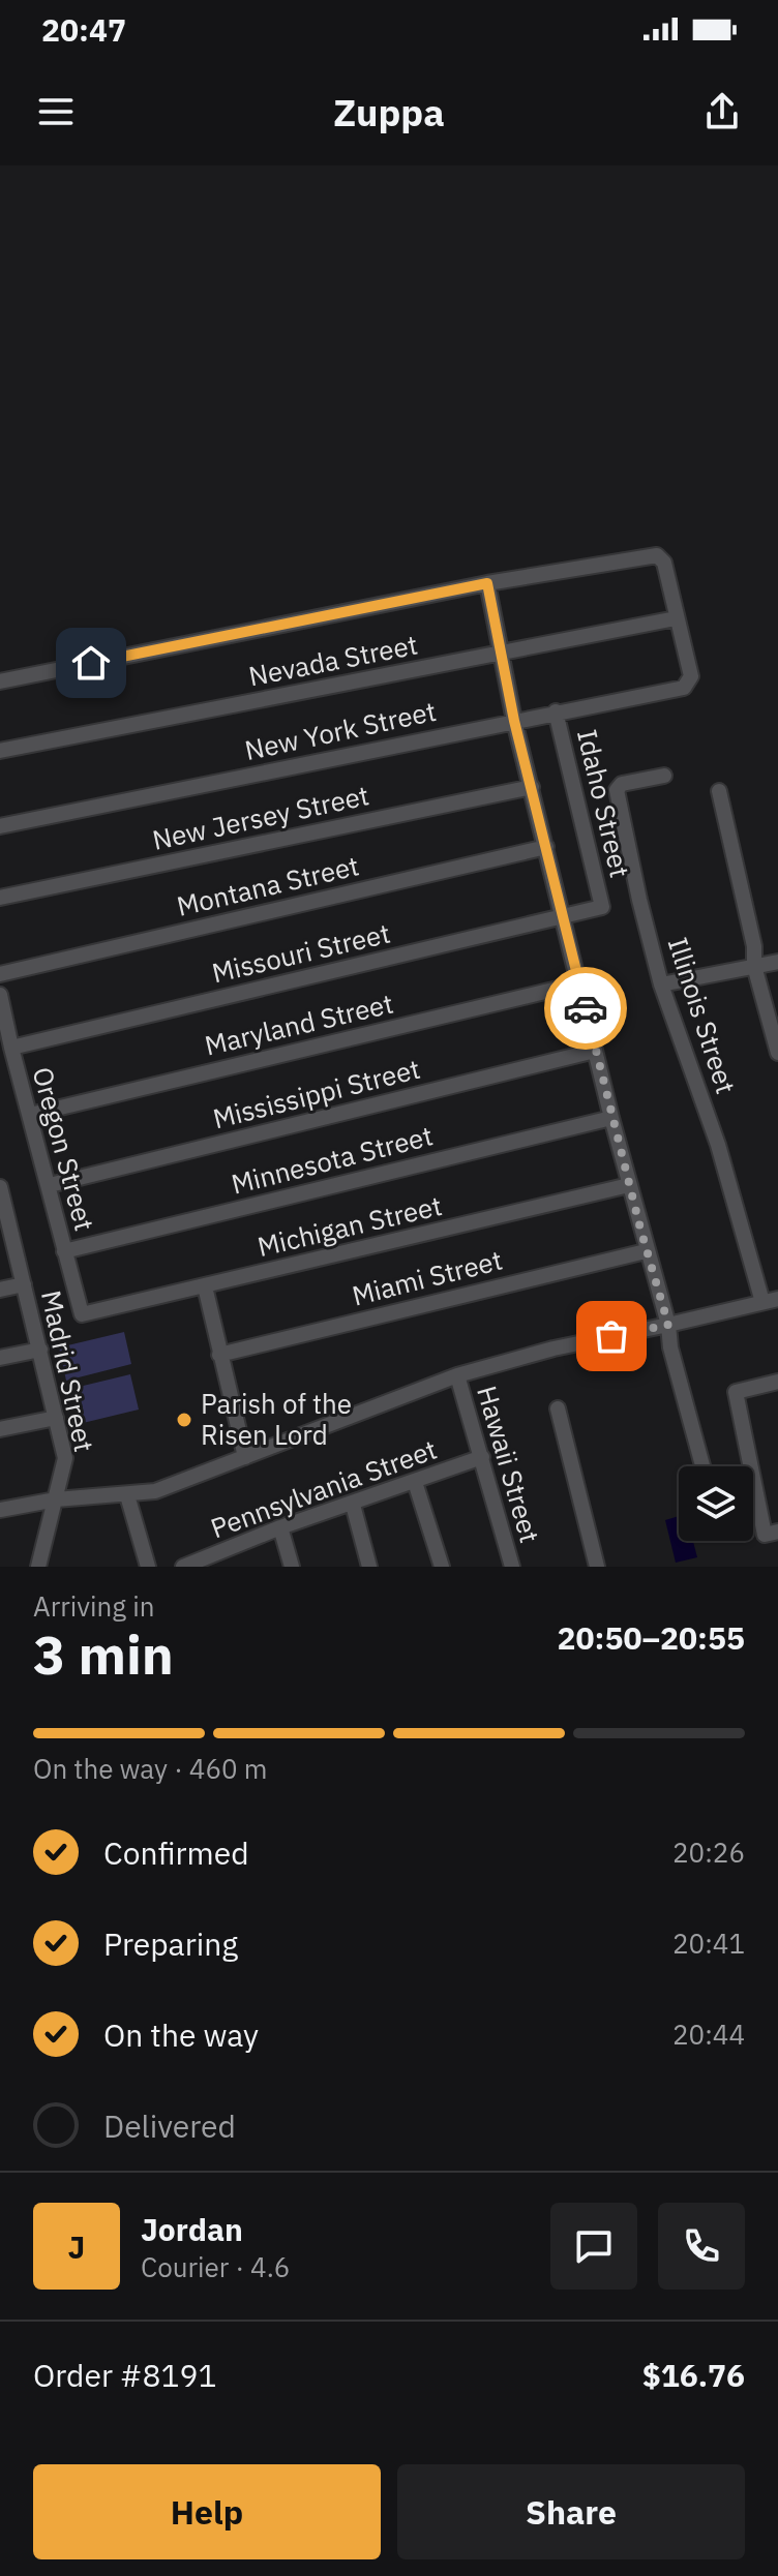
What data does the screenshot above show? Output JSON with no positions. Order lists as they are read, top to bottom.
{
  "streets": {
    "street": [
      "Nevada Street",
      "New York Street",
      "Idaho Street",
      "New Jersey Street",
      "Montana Street",
      "Missouri Street",
      "Illinois Street",
      "Maryland Street",
      "Mississippi Street",
      "Oregon Street",
      "Minnesota Street",
      "Michigan Street",
      "Miami Street",
      "Madrid Street",
      "Hawaii Street",
      "Pennsylvania Street"
    ]
  },
  "crossings": [
    ["Nevada Street", "New York Street"],
    ["New York Street", "Idaho Street"],
    ["Idaho Street", "Missouri Street"],
    ["Missouri Street", "Oregon Street"],
    ["Maryland Street", "Oregon Street"],
    ["Mississippi Street", "Oregon Street"],
    ["Oregon Street", "Minnesota Street"],
    ["Oregon Street", "Michigan Street"],
    ["Hawaii Street", "Pennsylvania Street"]
  ],
  "places": ["Parish of the Risen Lord"],
  "page": {
    "status": "20:47",
    "header": "Zuppa",
    "heading": ["3 min", "Arriving in", "20:50–20:55"],
    "panel": [
      "Jordan",
      "Courier · 4.6",
      "Order #8191",
      "$16.76"
    ],
    "bar": "On the way · 460 m",
    "list": [
      ["Confirmed", "20:26"],
      ["Preparing", "20:41"],
      ["On the way", "20:44"],
      "Delivered"
    ],
    "round": "J",
    "buttons": ["Help", "Share"]
  }
}
